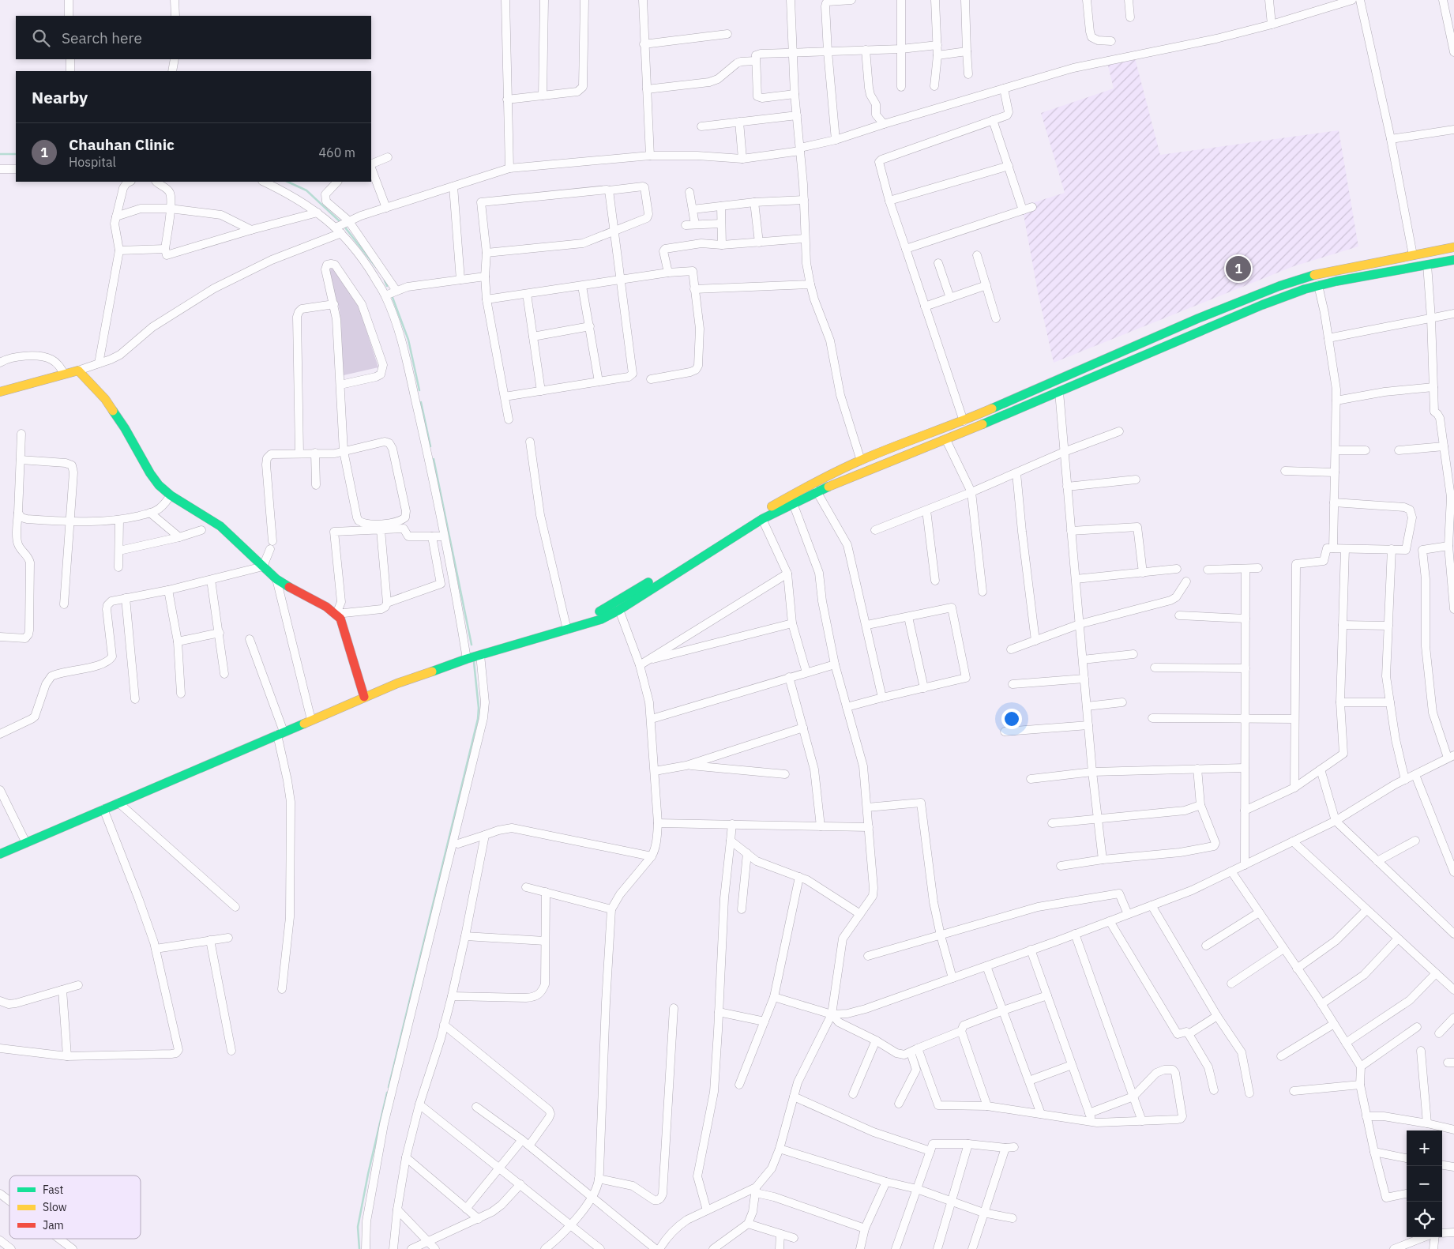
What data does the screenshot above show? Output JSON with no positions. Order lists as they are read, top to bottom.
{
  "legend": ["Fast", "Slow", "Jam"],
  "page": {
    "search": "Search here",
    "heading": "Nearby",
    "list": [
      {
        "mark": "1",
        "name": "Chauhan Clinic",
        "note": "Hospital",
        "value": "460 m"
      }
    ],
    "pins": "1",
    "map_buttons": ["+", "−"]
  }
}
